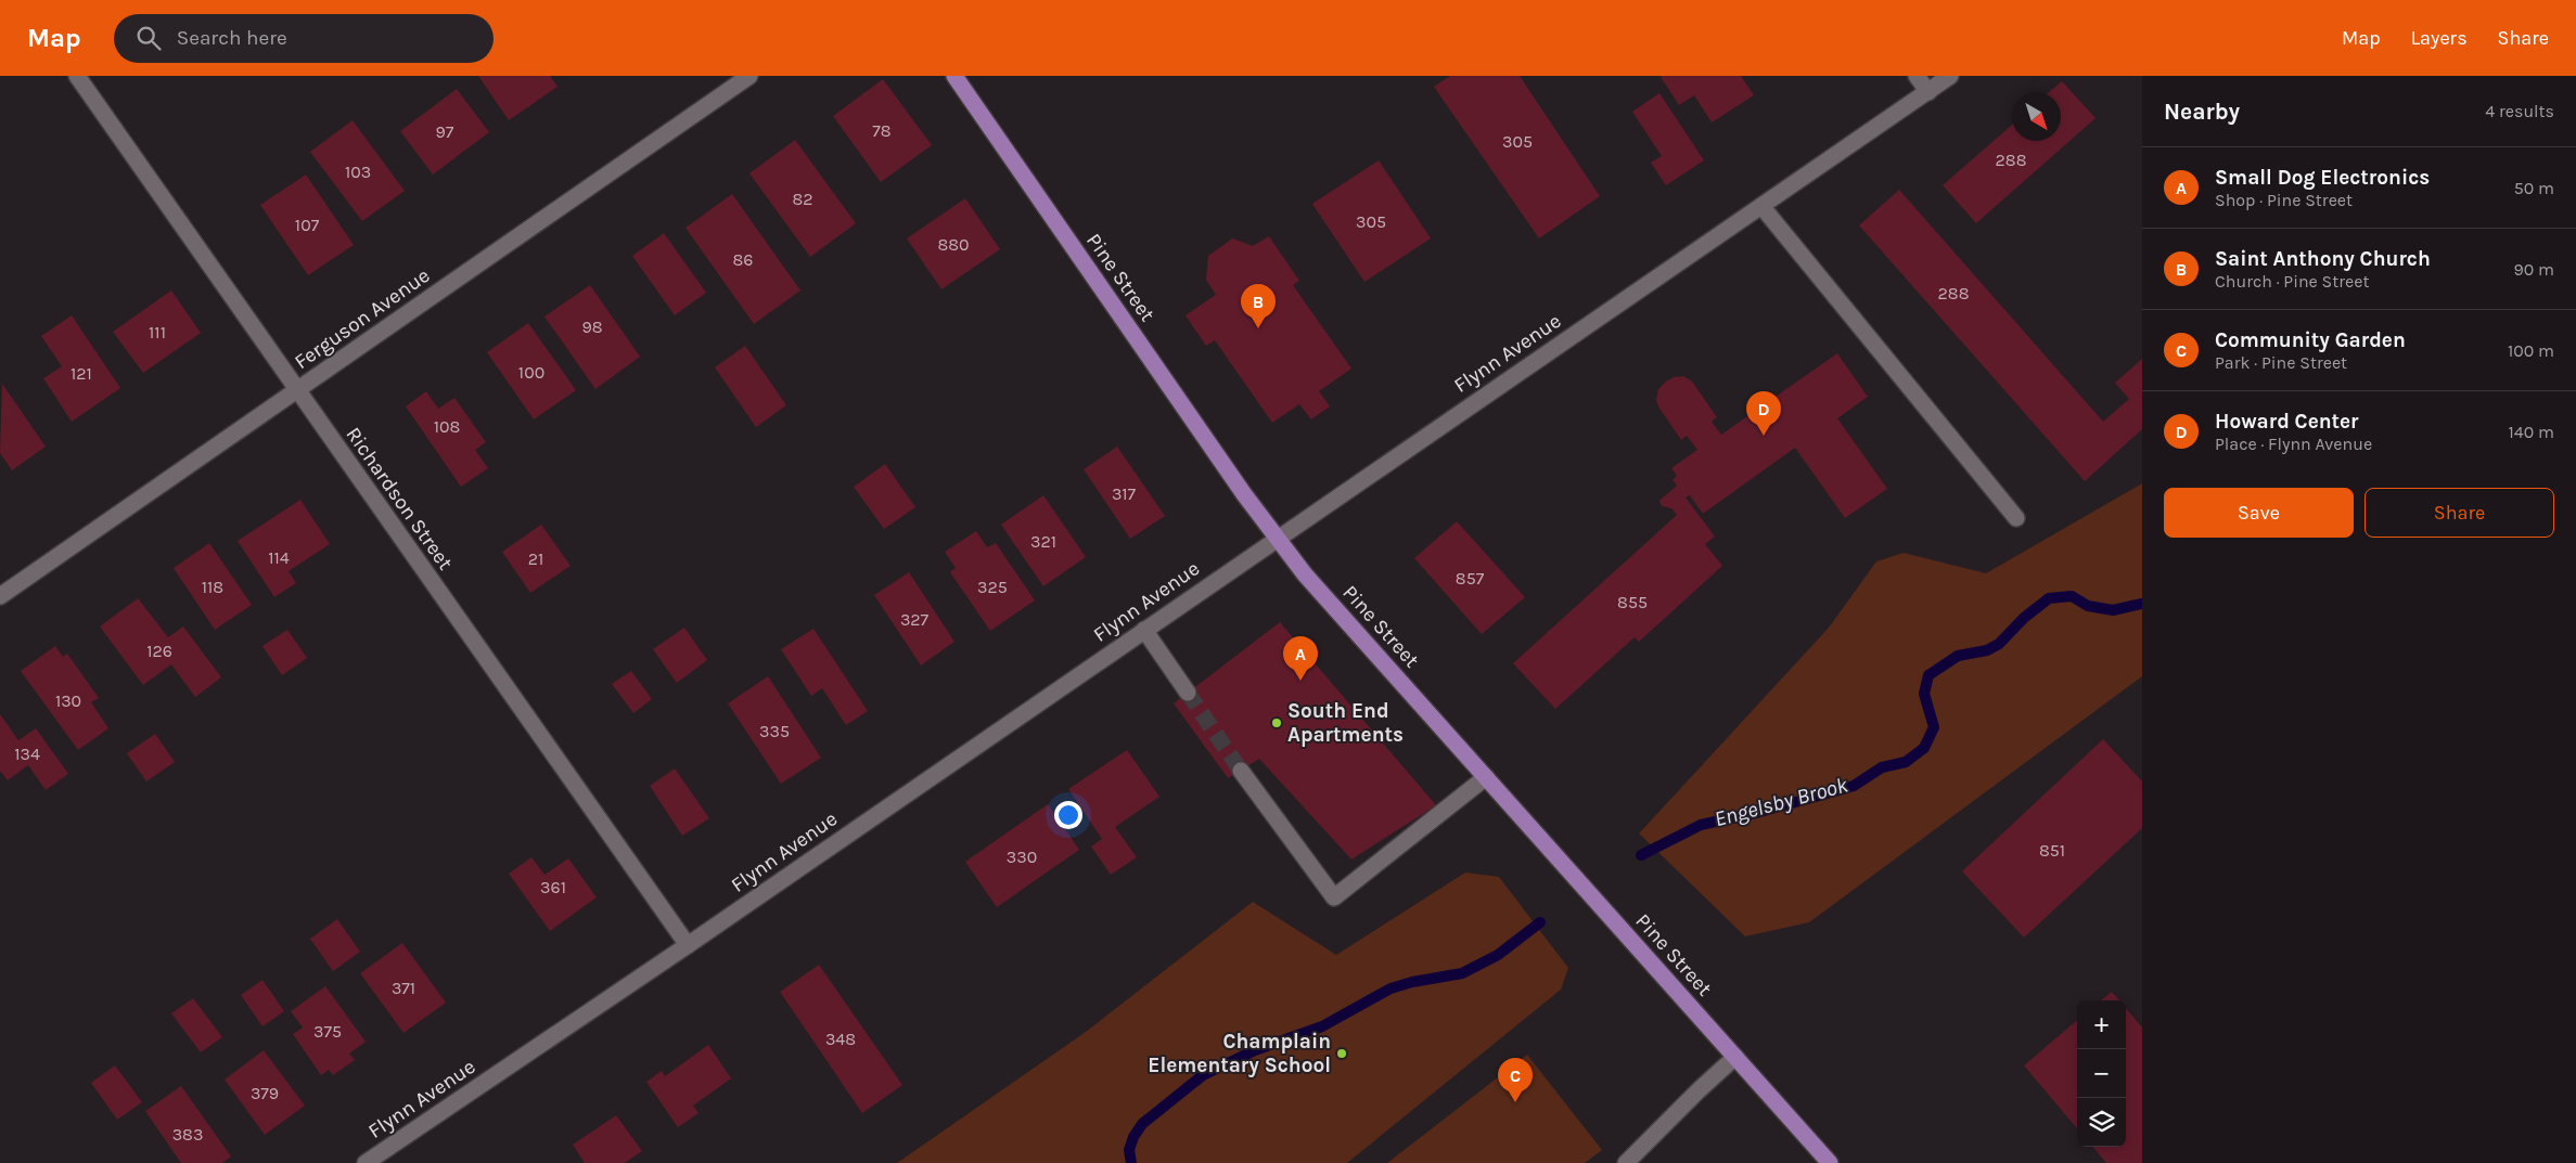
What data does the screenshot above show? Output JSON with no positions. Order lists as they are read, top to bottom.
{
  "streets": {
    "main road": ["Pine Street"],
    "street": ["Ferguson Avenue", "Flynn Avenue", "Richardson Street"]
  },
  "crossings": [
    ["Pine Street", "Flynn Avenue"],
    ["Ferguson Avenue", "Richardson Street"],
    ["Flynn Avenue", "Richardson Street"]
  ],
  "water": ["Engelsby Brook"],
  "places": ["South End Apartments", "Champlain Elementary School"],
  "house_numbers": [
    "78",
    "97",
    "305",
    "288",
    "103",
    "82",
    "305",
    "107",
    "880",
    "86",
    "288",
    "98",
    "111",
    "100",
    "121",
    "108",
    "317",
    "321",
    "114",
    "21",
    "857",
    "118",
    "325",
    "855",
    "327",
    "126",
    "130",
    "335",
    "134",
    "851",
    "330",
    "361",
    "371",
    "375",
    "348",
    "379",
    "383"
  ],
  "north": "bottom right",
  "page": {
    "header": "Map",
    "search": "Search here",
    "nav": ["Map", "Layers", "Share"],
    "heading": ["Nearby", "4 results"],
    "list": [
      {
        "mark": "A",
        "name": "Small Dog Electronics",
        "note": "Shop · Pine Street",
        "value": "50 m"
      },
      {
        "mark": "B",
        "name": "Saint Anthony Church",
        "note": "Church · Pine Street",
        "value": "90 m"
      },
      {
        "mark": "C",
        "name": "Community Garden",
        "note": "Park · Pine Street",
        "value": "100 m"
      },
      {
        "mark": "D",
        "name": "Howard Center",
        "note": "Place · Flynn Avenue",
        "value": "140 m"
      }
    ],
    "pins": [
      "B",
      "D",
      "A",
      "C"
    ],
    "buttons": ["Save", "Share"],
    "map_buttons": ["+", "−"]
  }
}
